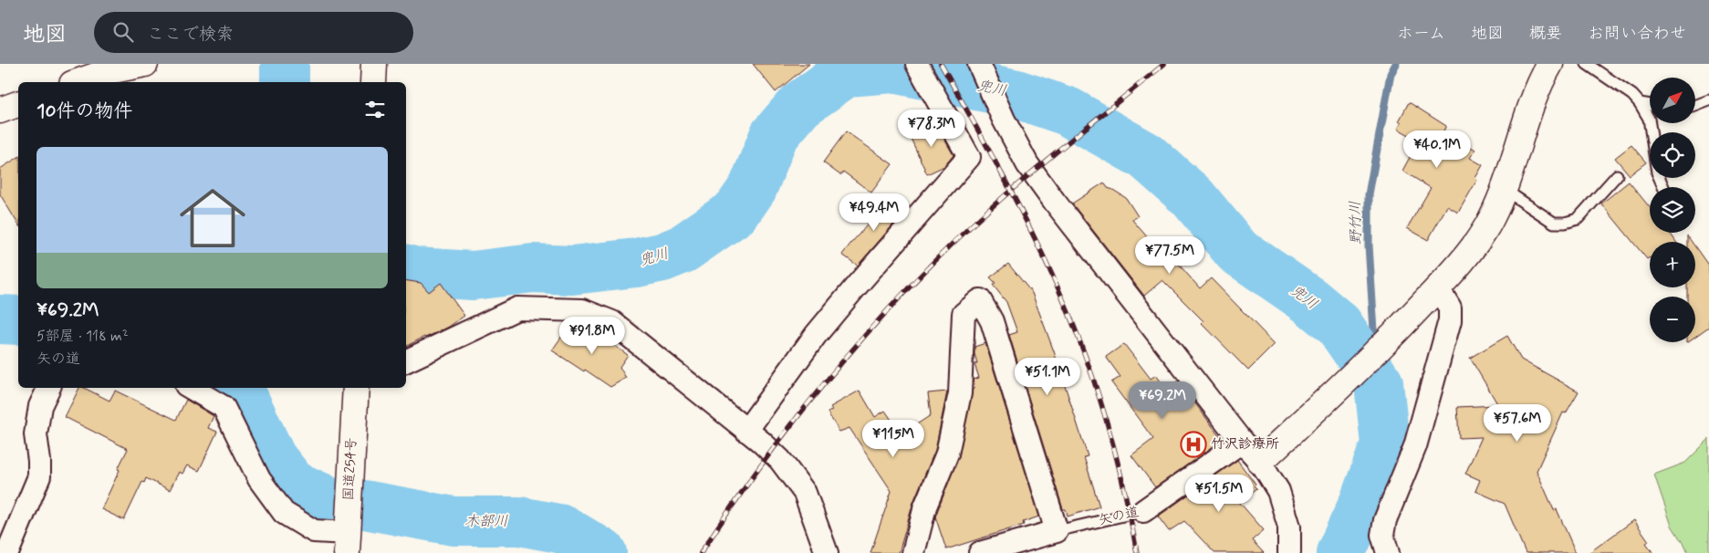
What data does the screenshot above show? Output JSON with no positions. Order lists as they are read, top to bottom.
{
  "streets": {
    "main road": ["国道254号"],
    "street": ["矢の道"]
  },
  "water": ["兜川", "野竹川", "木部川"],
  "places": {
    "hospital": ["竹沢診療所"]
  },
  "north": "top right",
  "page": {
    "header": "地図",
    "search": "ここで検索",
    "nav": [
      "ホーム",
      "地図",
      "概要",
      "お問い合わせ"
    ],
    "map_buttons": ["+", "−"],
    "heading": "10件の物件",
    "price": [
      "¥78.3M",
      "¥40.1M",
      "¥49.4M",
      "¥77.5M",
      "¥91.8M",
      "¥51.1M",
      "¥69.2M",
      "¥57.6M",
      "¥115M",
      "¥51.5M"
    ],
    "list": [
      {
        "name": "¥69.2M",
        "note": "5部屋 · 118 m² · 矢の道"
      }
    ]
  }
}
